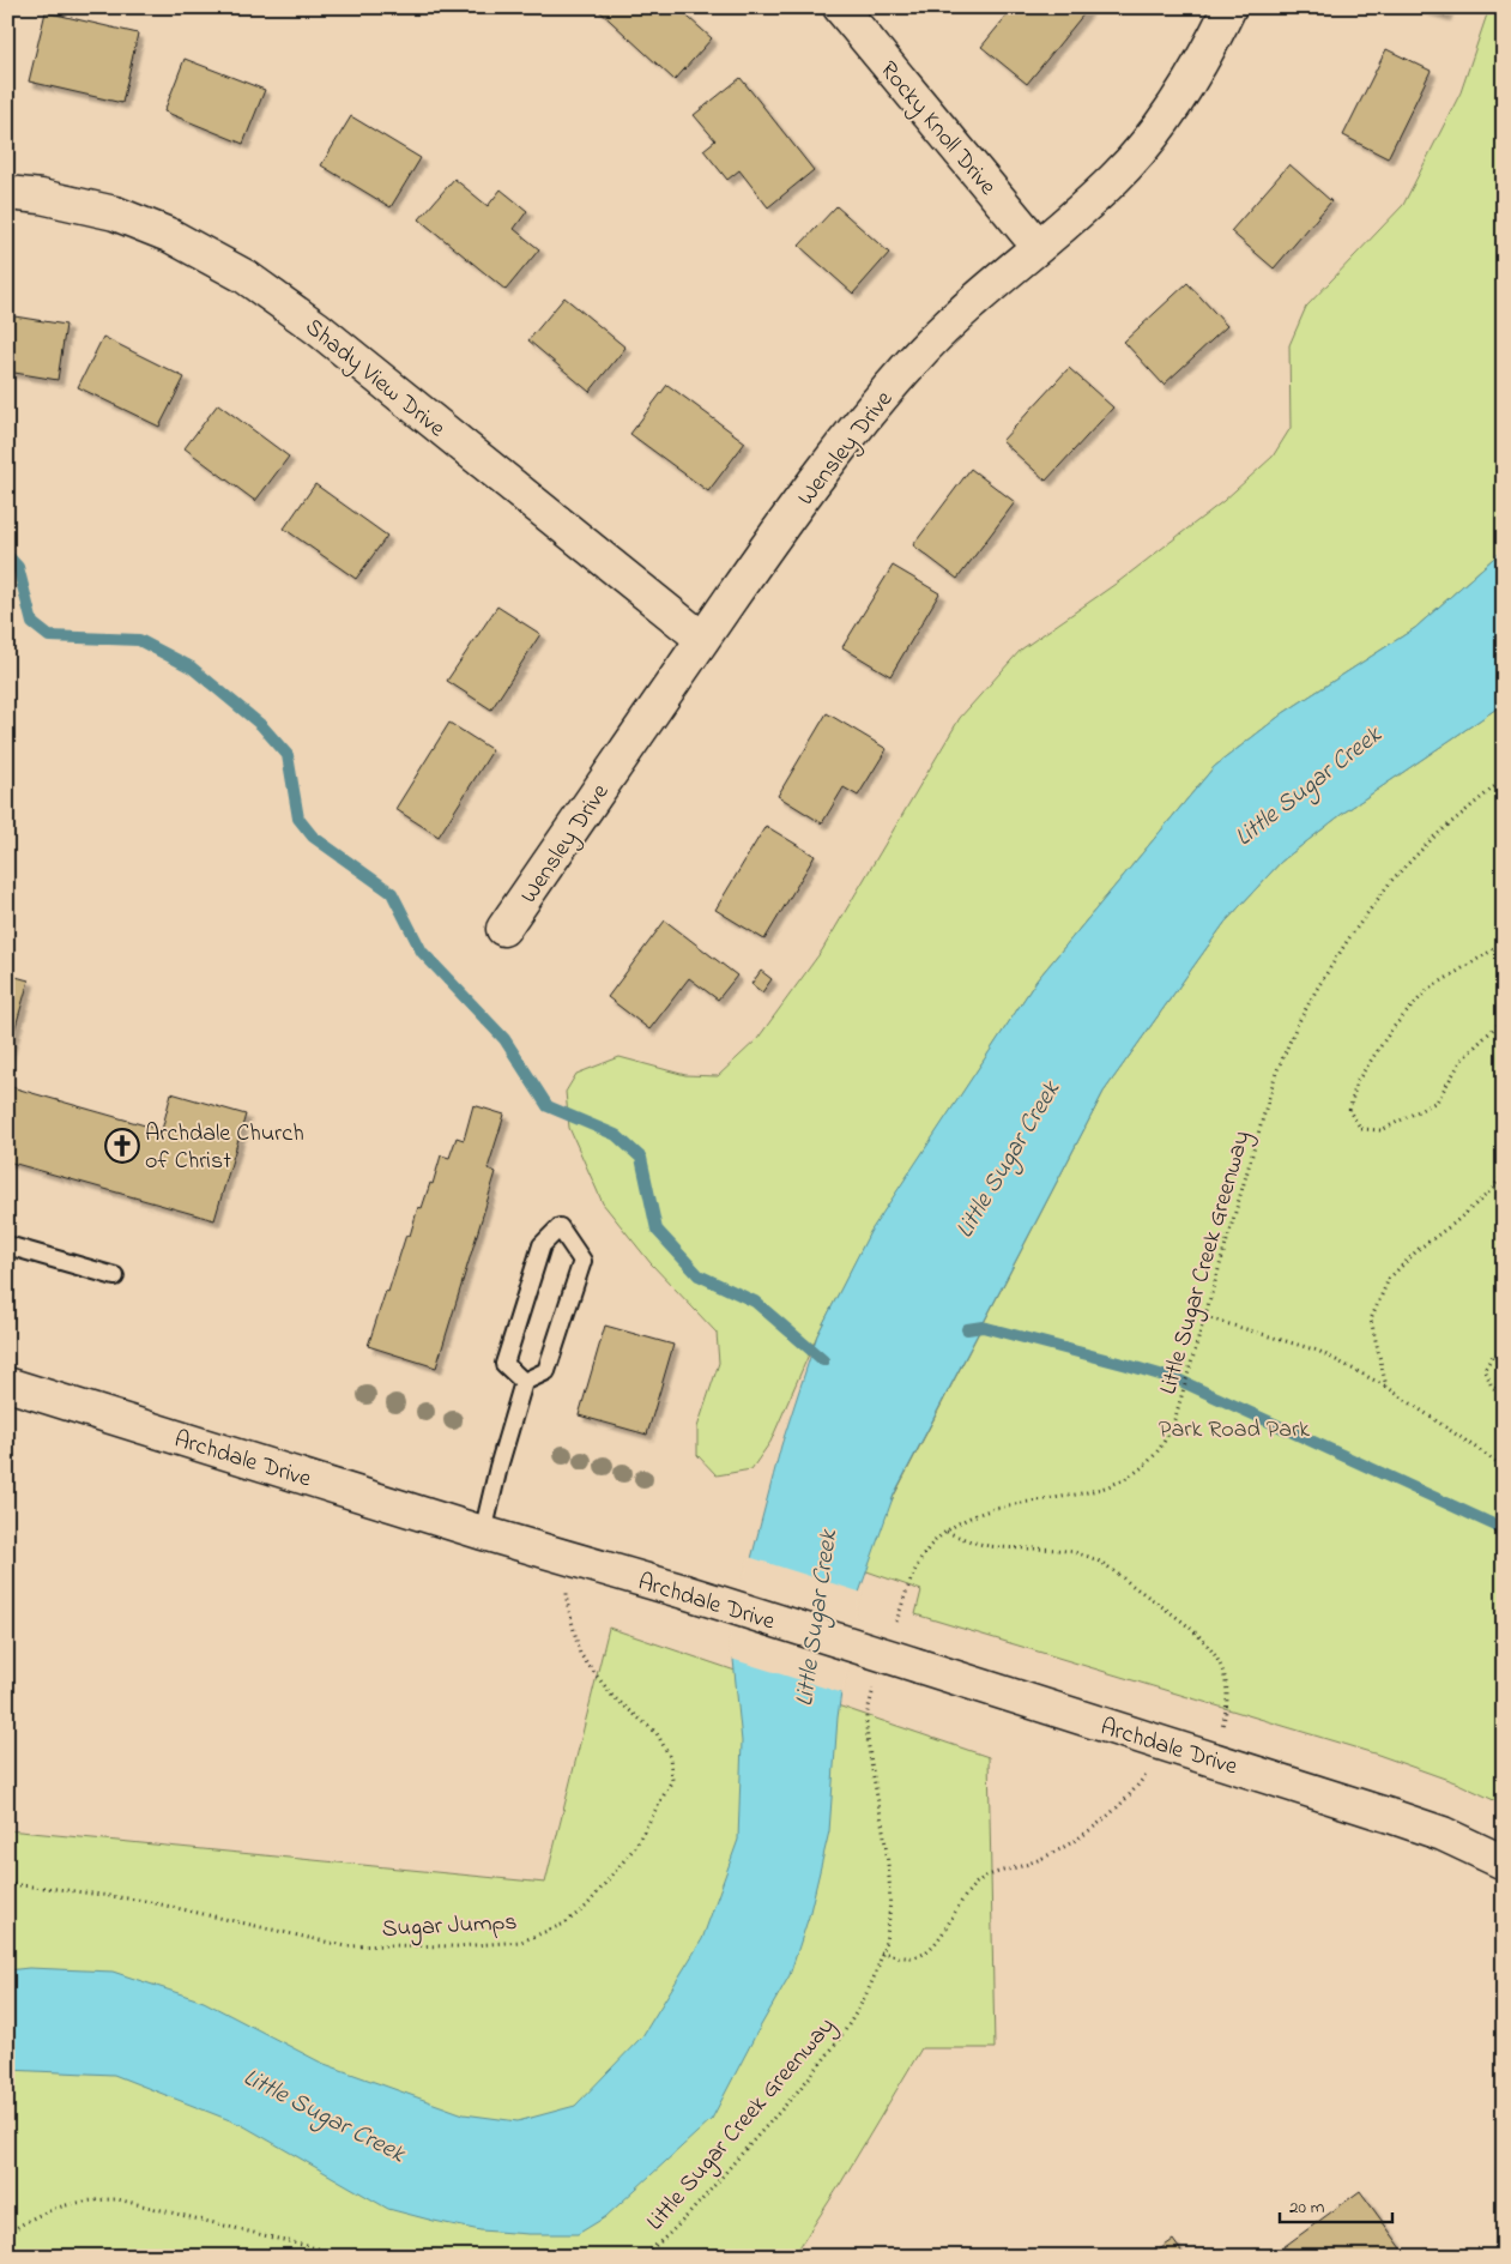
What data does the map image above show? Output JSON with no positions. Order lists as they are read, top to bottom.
{
  "streets": {
    "street": [
      "Rocky Knoll Drive",
      "Shady View Drive",
      "Wensley Drive",
      "Archdale Drive"
    ],
    "path": ["Little Sugar Creek Greenway", "Sugar Jumps"]
  },
  "crossings": [
    ["Rocky Knoll Drive", "Wensley Drive"],
    ["Shady View Drive", "Wensley Drive"],
    ["Archdale Drive", "Sugar Jumps"]
  ],
  "water": ["Little Sugar Creek"],
  "parks": ["Park Road Park"],
  "places": {
    "church": ["Archdale Church of Christ"]
  },
  "scale_bar": "20 m"
}
